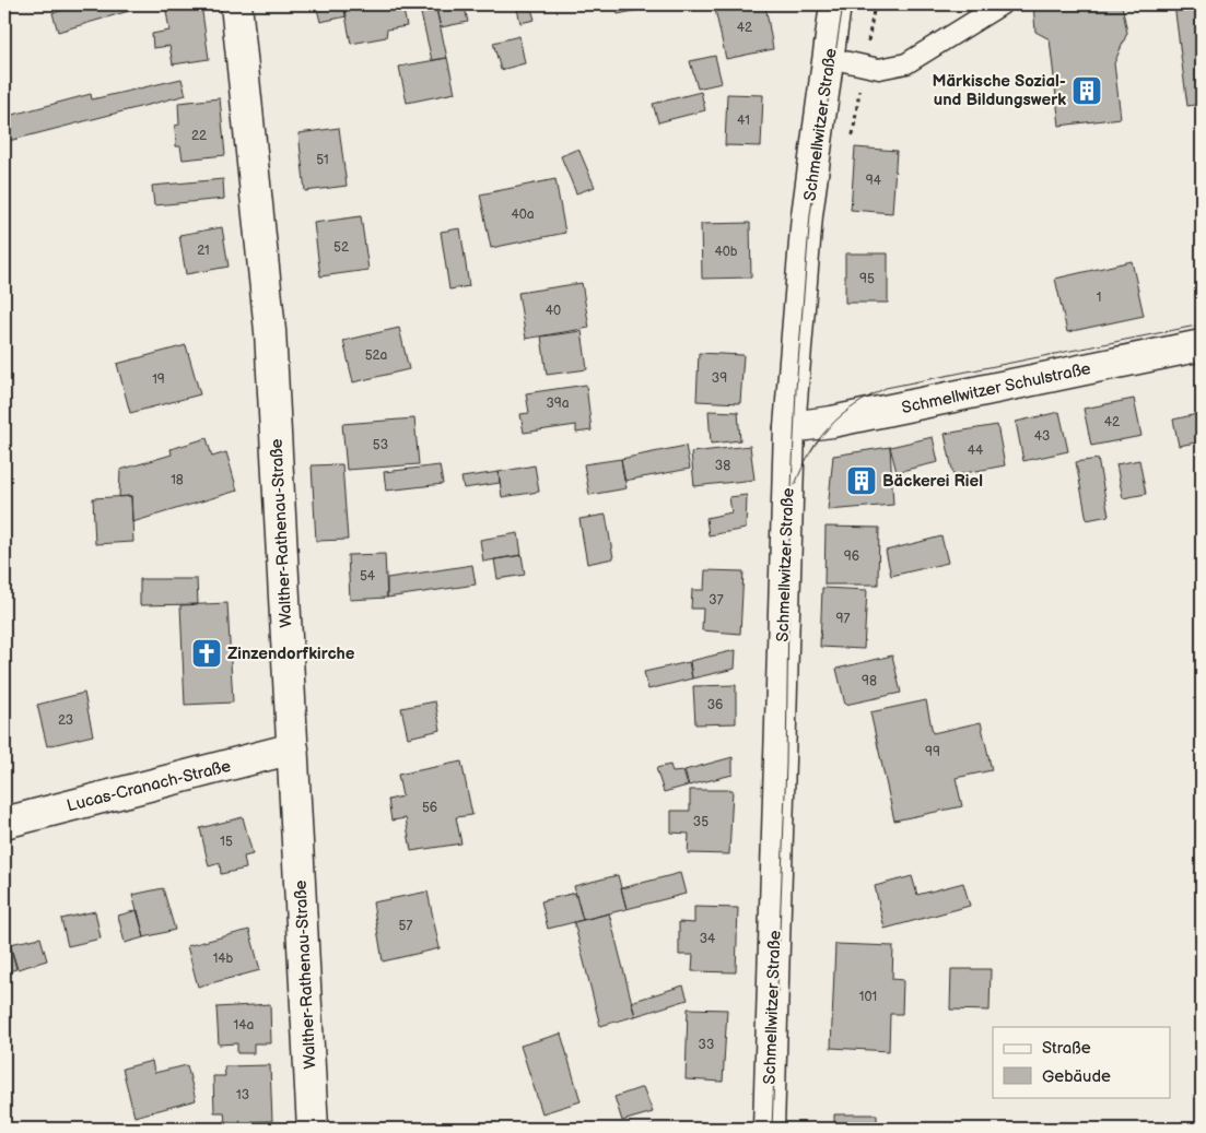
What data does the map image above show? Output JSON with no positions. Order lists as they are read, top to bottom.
{
  "streets": {
    "street": [
      "Schmellwitzer Straße",
      "Schmellwitzer Schulstraße",
      "Walther-Rathenau-Straße",
      "Lucas-Cranach-Straße"
    ]
  },
  "crossings": [
    ["Schmellwitzer Straße", "Schmellwitzer Schulstraße"],
    ["Walther-Rathenau-Straße", "Lucas-Cranach-Straße"]
  ],
  "places": {
    "building": ["Märkische Sozial- und Bildungswerk", "Bäckerei Riel"],
    "church": ["Zinzendorfkirche"]
  },
  "house_numbers": [
    "42",
    "41",
    "22",
    "51",
    "94",
    "40a",
    "52",
    "21",
    "40b",
    "95",
    "1",
    "40",
    "52a",
    "39",
    "19",
    "39a",
    "42",
    "43",
    "53",
    "44",
    "38",
    "18",
    "96",
    "54",
    "37",
    "97",
    "98",
    "36",
    "23",
    "99",
    "56",
    "35",
    "15",
    "57",
    "34",
    "14b",
    "101",
    "14a",
    "33",
    "13"
  ],
  "legend": ["Straße", "Gebäude"]
}
